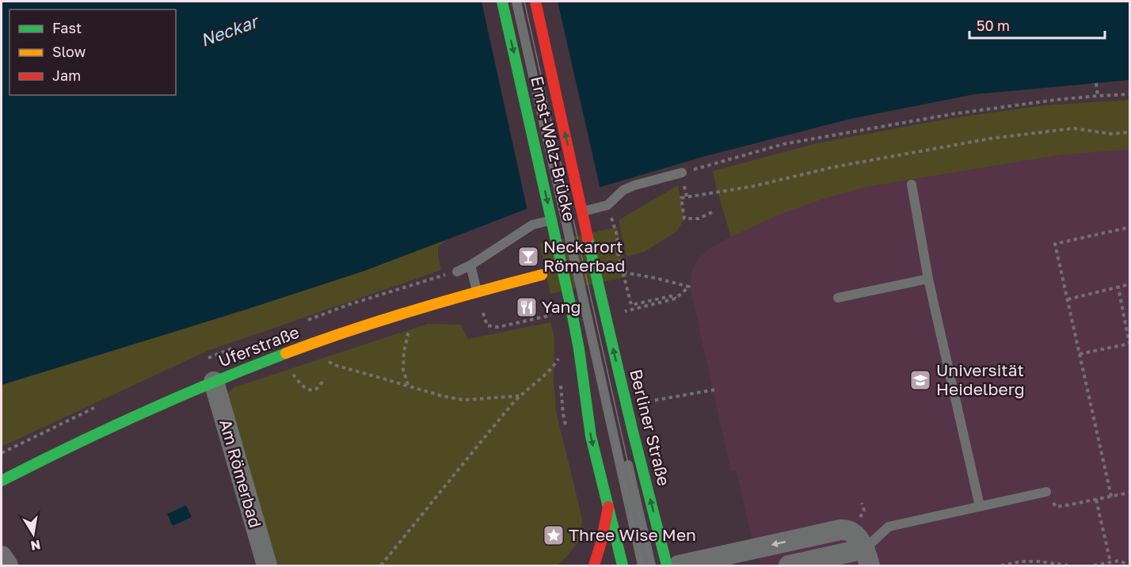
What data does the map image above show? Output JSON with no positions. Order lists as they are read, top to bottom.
{
  "streets": {
    "main road": ["Ernst-Walz-Brücke", "Uferstraße", "Berliner Straße"],
    "street": ["Am Römerbad"]
  },
  "crossings": [
    ["Ernst-Walz-Brücke", "Berliner Straße"],
    ["Uferstraße", "Am Römerbad"]
  ],
  "one_way": ["Berliner Straße"],
  "water": ["Neckar"],
  "places": {
    "bar": ["Neckarort Römerbad"],
    "restaurant": ["Yang"],
    "school or university": ["Universität Heidelberg"],
    "place": ["Three Wise Men"]
  },
  "legend": ["Fast", "Slow", "Jam"],
  "scale_bar": "50 m",
  "north": "bottom"
}
